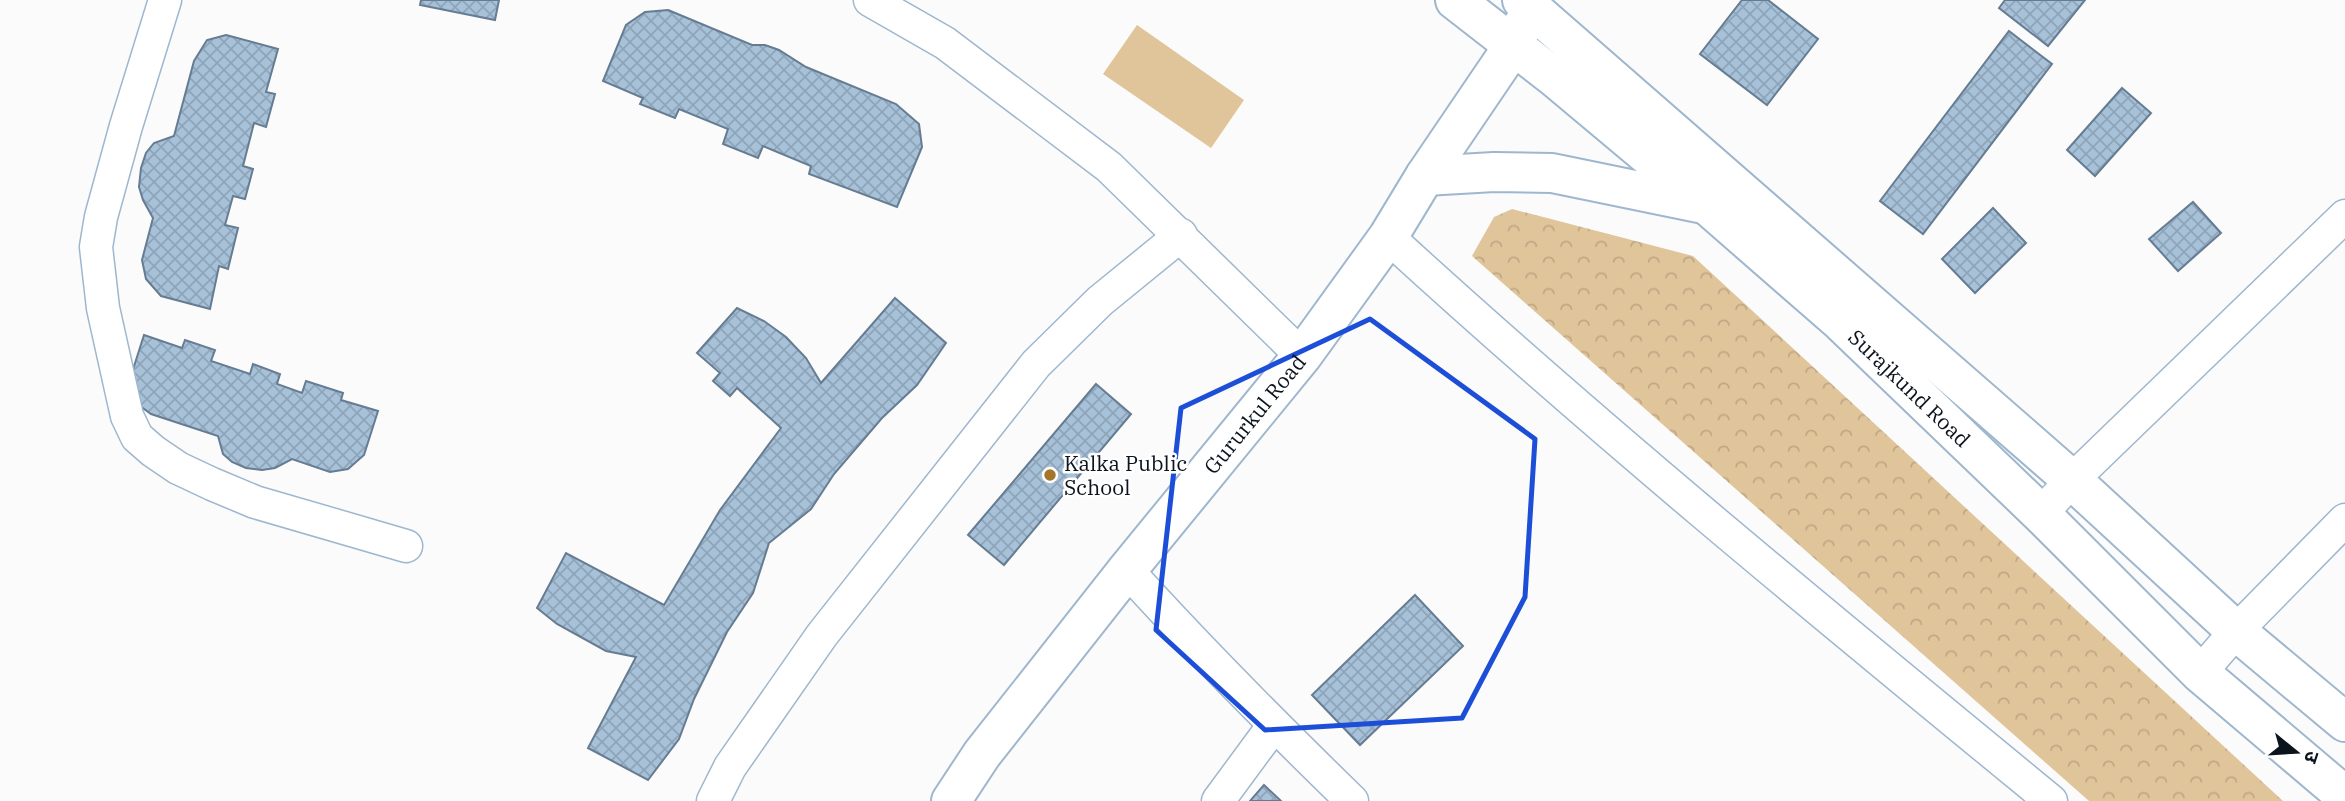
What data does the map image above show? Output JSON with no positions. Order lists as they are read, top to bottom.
{
  "streets": {
    "main road": ["Surajkund Road", "Gururkul Road"]
  },
  "crossings": [
    ["Surajkund Road", "Gururkul Road"]
  ],
  "places": ["Kalka Public School"],
  "north": "right"
}
